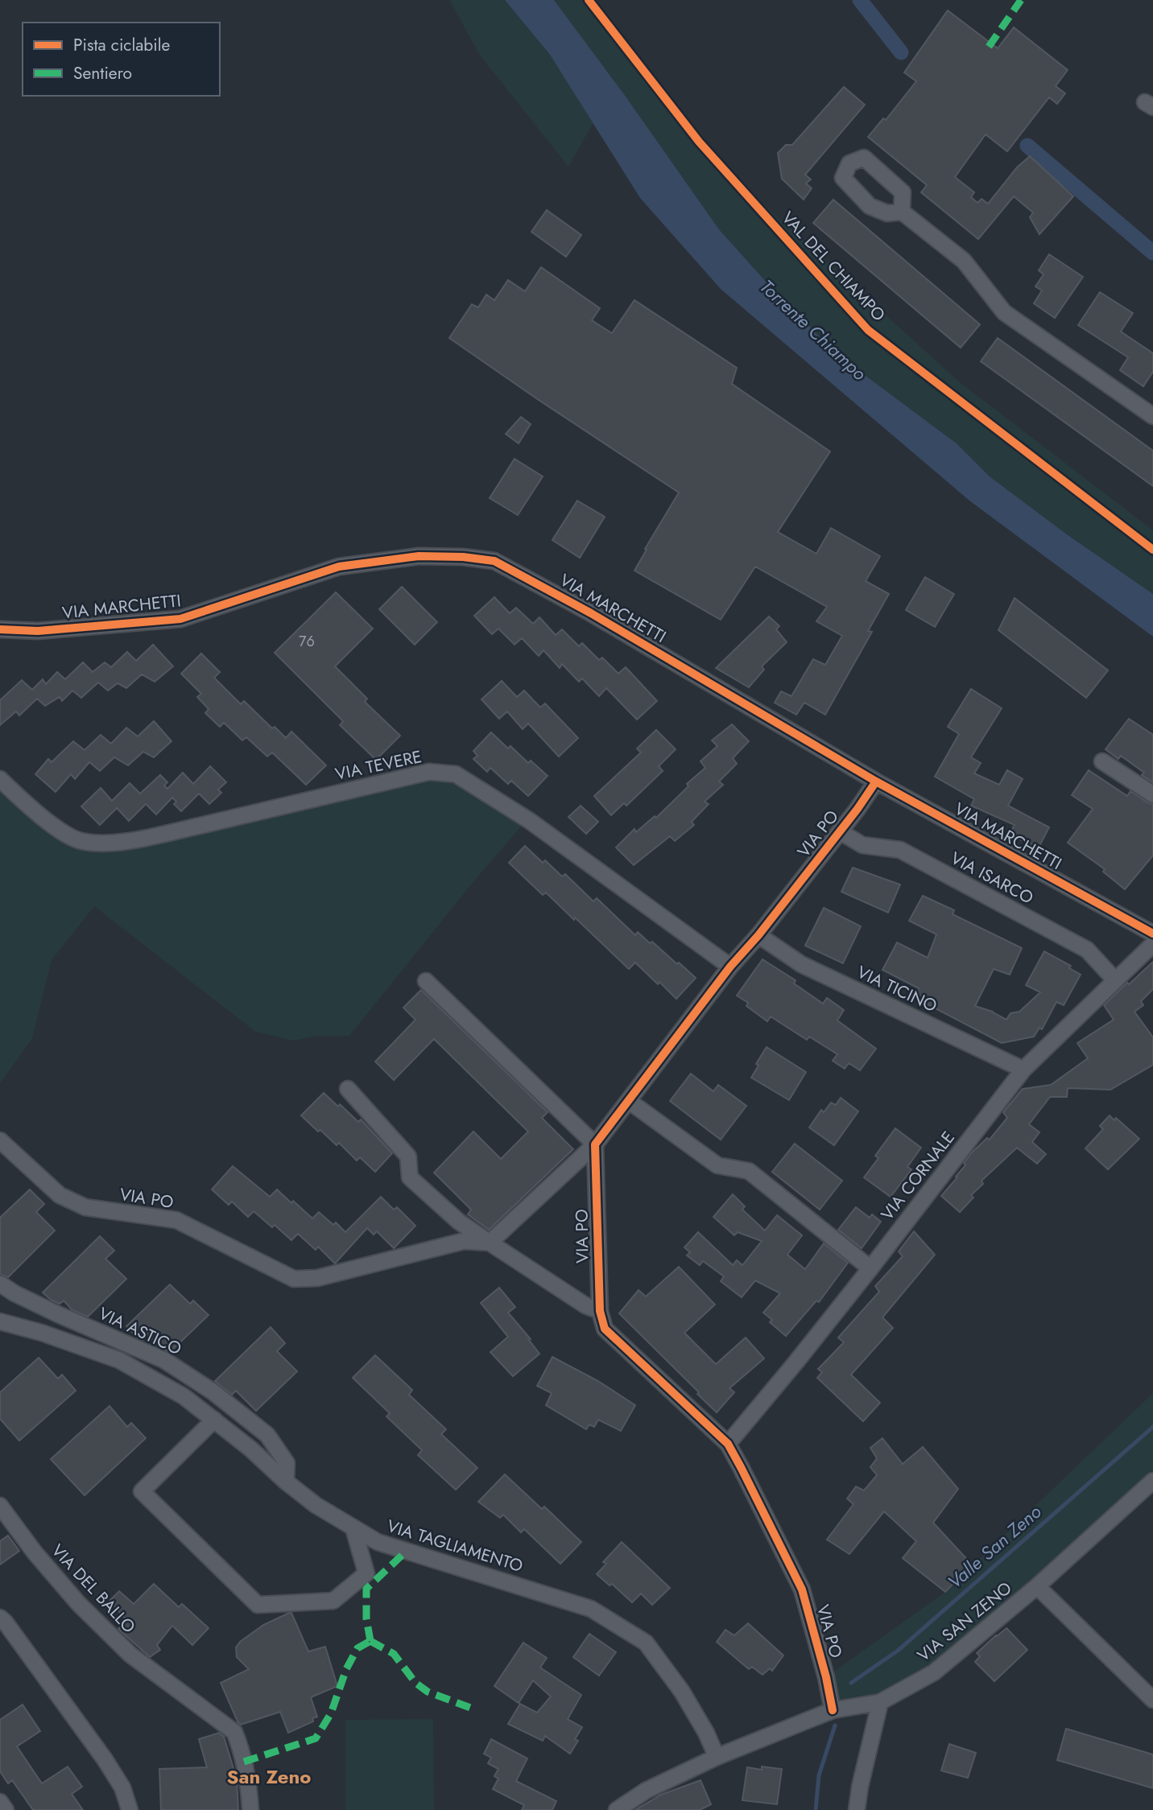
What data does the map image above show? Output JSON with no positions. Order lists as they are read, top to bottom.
{
  "streets": {
    "street": [
      "VIA MARCHETTI",
      "VIA TEVERE",
      "VIA PO",
      "VIA ISARCO",
      "VIA TICINO",
      "VIA CORNALE",
      "VIA ASTICO",
      "VIA TAGLIAMENTO",
      "VIA DEL BALLO",
      "VIA SAN ZENO"
    ],
    "cycle path": ["VAL DEL CHIAMPO"]
  },
  "crossings": [
    ["VIA MARCHETTI", "VIA PO"],
    ["VIA TEVERE", "VIA PO"],
    ["VIA PO", "VIA ISARCO"],
    ["VIA PO", "VIA TICINO"],
    ["VIA PO", "VIA CORNALE"],
    ["VIA PO", "VIA SAN ZENO"],
    ["VIA ISARCO", "VIA CORNALE"],
    ["VIA TICINO", "VIA CORNALE"],
    ["VIA ASTICO", "VIA TAGLIAMENTO"],
    ["VIA TAGLIAMENTO", "VIA SAN ZENO"]
  ],
  "districts": ["San Zeno"],
  "water": ["Torrente Chiampo", "Valle San Zeno"],
  "house_numbers": ["76"],
  "legend": ["Pista ciclabile", "Sentiero"]
}
